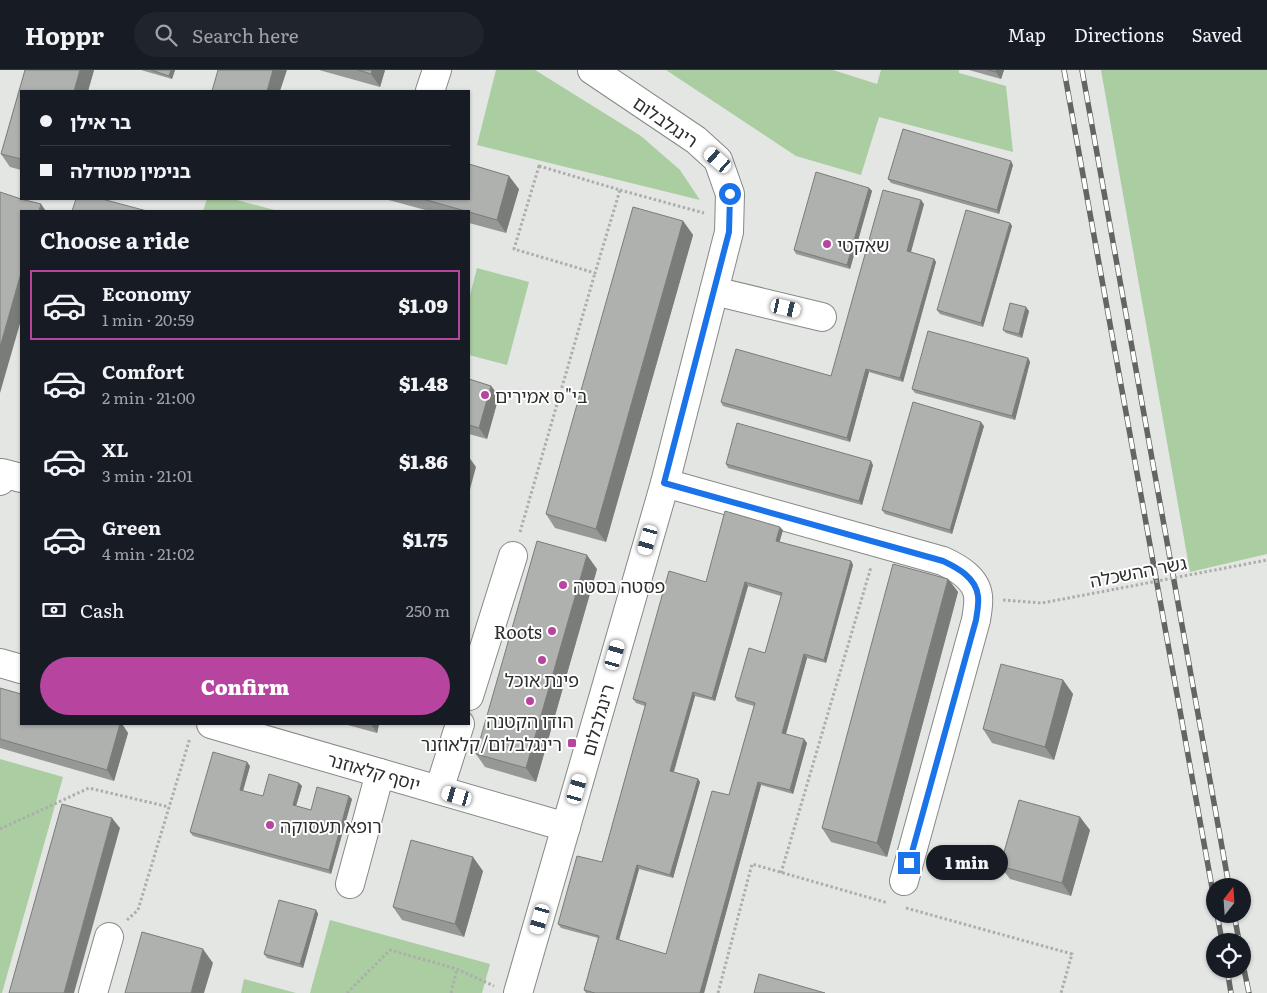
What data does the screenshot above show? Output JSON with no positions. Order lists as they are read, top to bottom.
{
  "streets": {
    "street": ["רינגלבלום", "יוסף קלאוזנר"],
    "path": ["גשר ההשכלה"]
  },
  "crossings": [
    ["רינגלבלום", "יוסף קלאוזנר"]
  ],
  "places": {
    "other": [
      "שאקטי",
      "בי\"ס אמירים",
      "פסטה בסטה",
      "Roots",
      "פינת אוכל",
      "הודו הקטנה",
      "רופא תעסוקה"
    ],
    "transit": ["רינגלבלום/קלאוזנר"]
  },
  "north": "top",
  "page": {
    "header": "Hoppr",
    "search": "Search here",
    "nav": ["Map", "Directions", "Saved"],
    "banner": ["בר אילן", "בנימין מטודלה"],
    "heading": "Choose a ride",
    "list": [
      {
        "name": "Economy",
        "note": "1 min · 20:59",
        "value": "$1.09"
      },
      {
        "name": "Comfort",
        "note": "2 min · 21:00",
        "value": "$1.48"
      },
      {
        "name": "XL",
        "note": "3 min · 21:01",
        "value": "$1.86"
      },
      {
        "name": "Green",
        "note": "4 min · 21:02",
        "value": "$1.75"
      }
    ],
    "pay": ["Cash", "250 m"],
    "buttons": "Confirm",
    "bubble": "1 min"
  }
}
